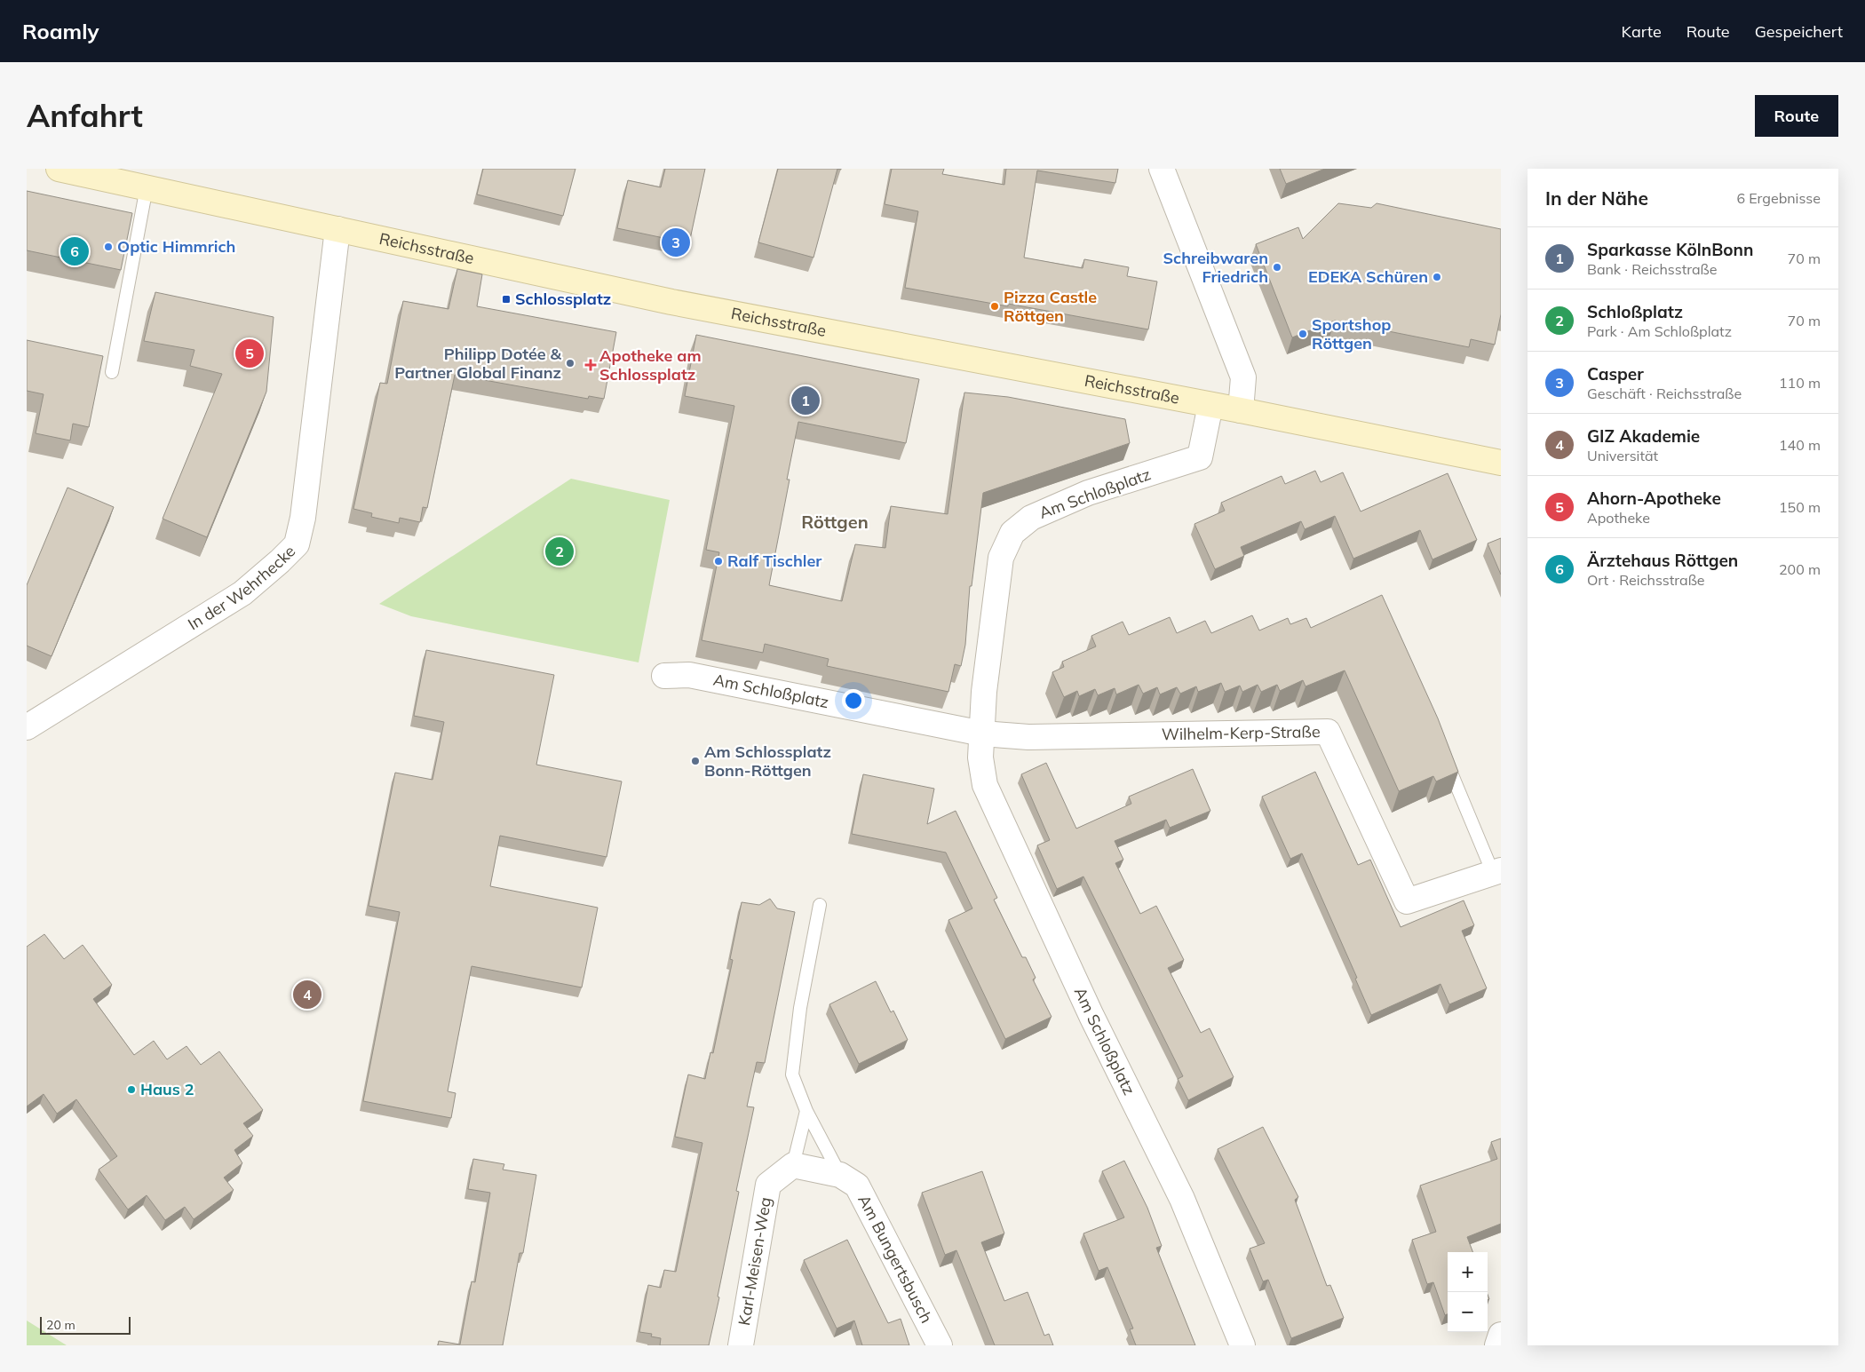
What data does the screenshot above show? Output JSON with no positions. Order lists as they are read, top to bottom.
{
  "streets": {
    "main road": ["Reichsstraße"],
    "street": [
      "Am Schloßplatz",
      "In der Wehrhecke",
      "Wilhelm-Kerp-Straße",
      "Am Bungertsbusch",
      "Karl-Meisen-Weg"
    ]
  },
  "crossings": [
    ["Reichsstraße", "Am Schloßplatz"],
    ["Reichsstraße", "In der Wehrhecke"],
    ["Am Schloßplatz", "Wilhelm-Kerp-Straße"],
    ["Am Bungertsbusch", "Karl-Meisen-Weg"]
  ],
  "districts": ["Röttgen"],
  "places": {
    "other": [
      "Optic Himmrich",
      "Schreibwaren Friedrich",
      "EDEKA Schüren",
      "Pizza Castle Röttgen",
      "Sportshop Röttgen",
      "Philipp Dotée & Partner Global Finanz",
      "Ralf Tischler",
      "Am Schlossplatz Bonn-Röttgen",
      "Haus 2"
    ],
    "transit": ["Schlossplatz"],
    "health": ["Apotheke am Schlossplatz"]
  },
  "scale_bar": "20 m",
  "page": {
    "header": "Roamly",
    "nav": ["Karte", "Route", "Gespeichert"],
    "buttons": "Route",
    "title": "Anfahrt",
    "heading": ["In der Nähe", "6 Ergebnisse"],
    "pins": [
      "3",
      "6",
      "5",
      "1",
      "2",
      "4"
    ],
    "list": [
      {
        "mark": "1",
        "name": "Sparkasse KölnBonn",
        "note": "Bank · Reichsstraße",
        "value": "70 m"
      },
      {
        "mark": "2",
        "name": "Schloßplatz",
        "note": "Park · Am Schloßplatz",
        "value": "70 m"
      },
      {
        "mark": "3",
        "name": "Casper",
        "note": "Geschäft · Reichsstraße",
        "value": "110 m"
      },
      {
        "mark": "4",
        "name": "GIZ Akademie",
        "note": "Universität",
        "value": "140 m"
      },
      {
        "mark": "5",
        "name": "Ahorn-Apotheke",
        "note": "Apotheke",
        "value": "150 m"
      },
      {
        "mark": "6",
        "name": "Ärztehaus Röttgen",
        "note": "Ort · Reichsstraße",
        "value": "200 m"
      }
    ],
    "map_buttons": ["+", "−"],
    "scale": "20 m"
  }
}
